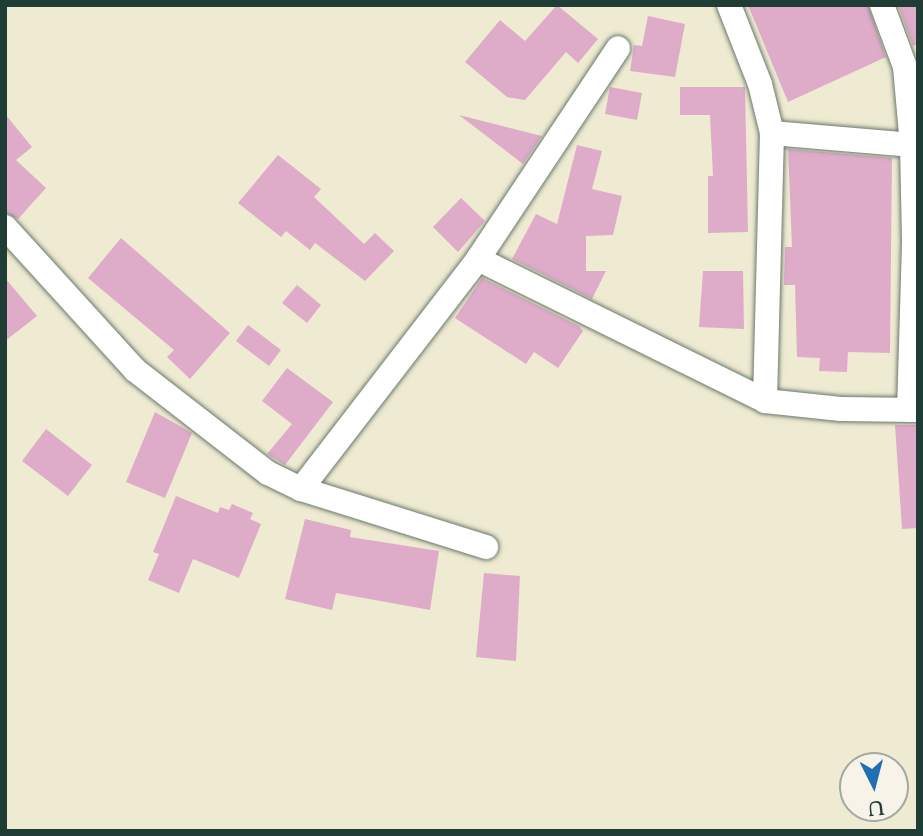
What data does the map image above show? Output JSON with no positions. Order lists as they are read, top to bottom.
{
  "north": "bottom"
}
